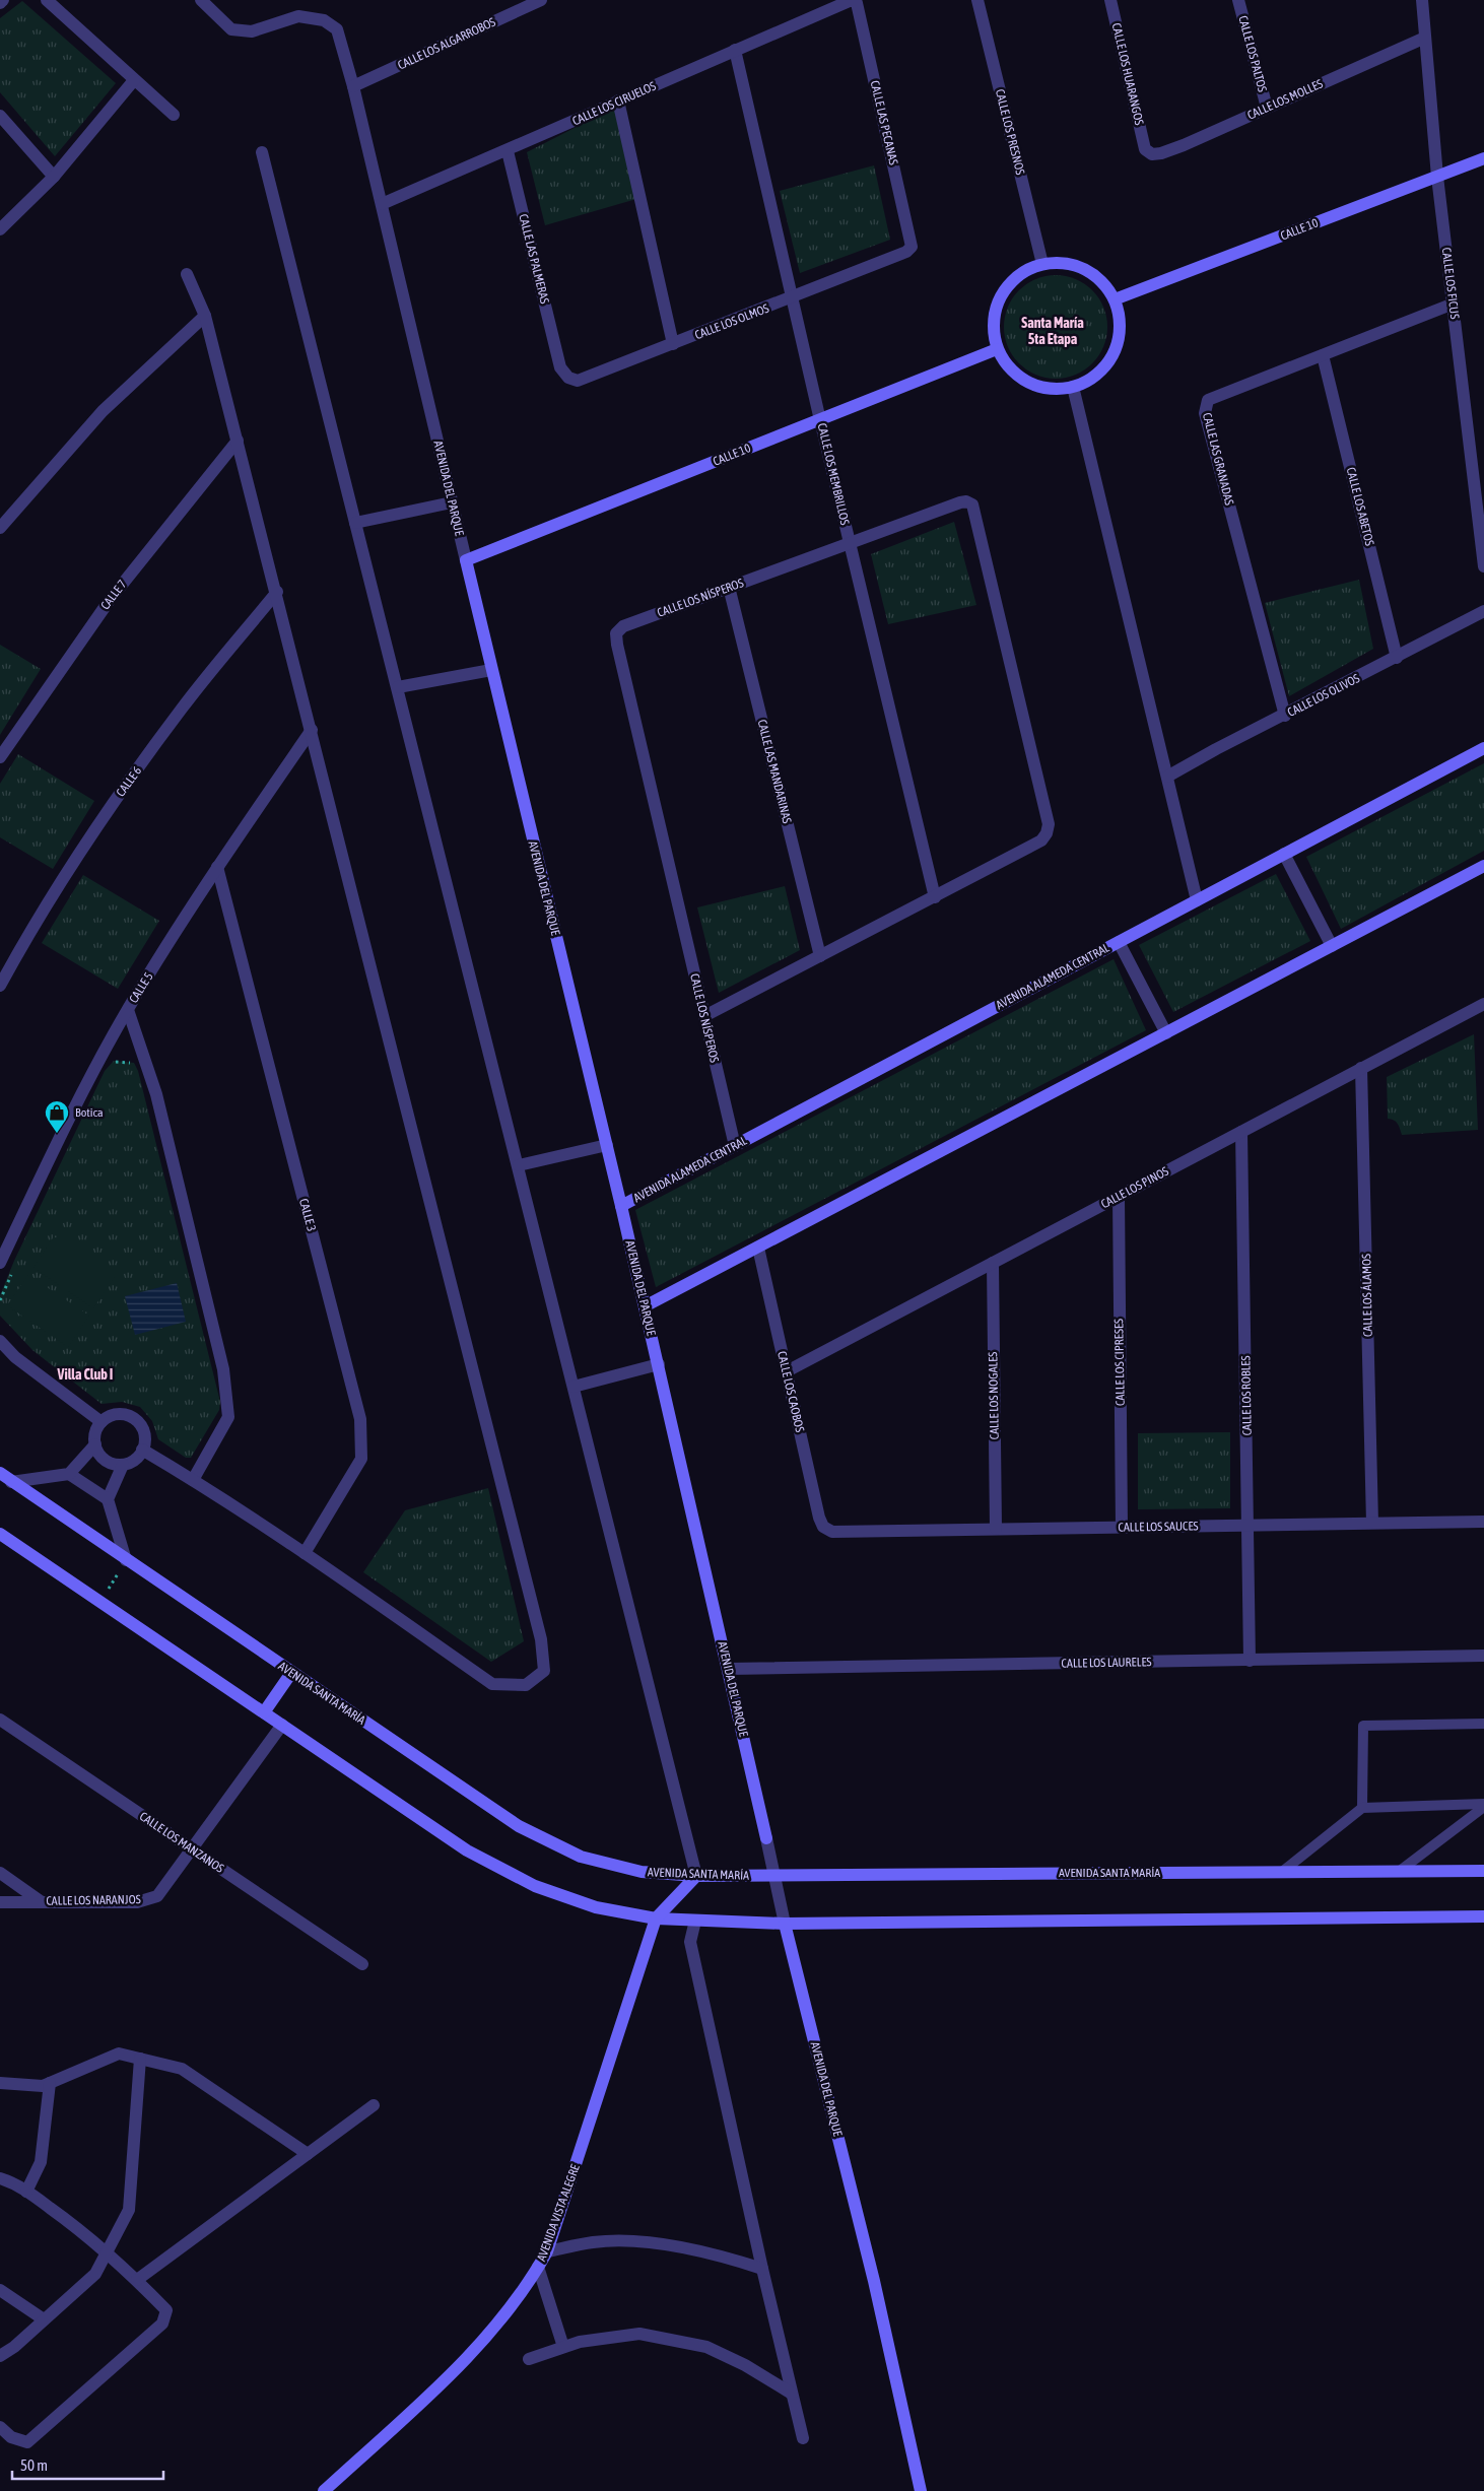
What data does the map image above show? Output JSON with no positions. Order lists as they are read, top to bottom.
{
  "streets": {
    "street": [
      "CALLE LOS ALGARROBOS",
      "CALLE LOS PALTOS",
      "CALLE LOS HUARANGOS",
      "CALLE LOS MOLLES",
      "CALLE LOS CIRUELOS",
      "CALLE LAS PECANAS",
      "CALLE LOS PRESNOS",
      "CALLE 10",
      "CALLE LAS PALMERAS",
      "CALLE LOS FICUS",
      "CALLE LOS OLMOS",
      "CALLE LAS GRANADAS",
      "CALLE LOS MEMBRILLOS",
      "AVENIDA DEL PARQUE",
      "CALLE LOS ABETOS",
      "CALLE 7",
      "CALLE LOS NÍSPEROS",
      "CALLE LOS OLIVOS",
      "CALLE LAS MANDARINAS",
      "CALLE 6",
      "AVENIDA ALAMEDA CENTRAL",
      "CALLE 5",
      "CALLE LOS PINOS",
      "CALLE 3",
      "CALLE LOS ÁLAMOS",
      "CALLE LOS CIPRESES",
      "CALLE LOS CAOBOS",
      "CALLE LOS NOGALES",
      "CALLE LOS ROBLES",
      "CALLE LOS SAUCES",
      "CALLE LOS LAURELES",
      "AVENIDA SANTA MARÍA",
      "CALLE LOS MANZANOS",
      "CALLE LOS NARANJOS",
      "AVENIDA VISTA ALEGRE"
    ]
  },
  "crossings": [
    ["CALLE LOS ALGARROBOS", "AVENIDA DEL PARQUE"],
    ["CALLE LOS PALTOS", "CALLE LOS MOLLES"],
    ["CALLE LOS HUARANGOS", "CALLE LOS MOLLES"],
    ["CALLE LOS MOLLES", "CALLE LOS FICUS"],
    ["CALLE LOS CIRUELOS", "CALLE LAS PECANAS"],
    ["CALLE LOS CIRUELOS", "CALLE LAS PALMERAS"],
    ["CALLE LOS CIRUELOS", "CALLE LOS MEMBRILLOS"],
    ["CALLE LOS CIRUELOS", "AVENIDA DEL PARQUE"],
    ["CALLE LAS PECANAS", "CALLE LOS OLMOS"],
    ["CALLE LOS PRESNOS", "CALLE 10"],
    ["CALLE 10", "CALLE LOS FICUS"],
    ["CALLE 10", "CALLE LOS MEMBRILLOS"],
    ["CALLE 10", "AVENIDA DEL PARQUE"],
    ["CALLE LAS PALMERAS", "CALLE LOS OLMOS"],
    ["CALLE LOS FICUS", "CALLE LAS GRANADAS"],
    ["CALLE LOS OLMOS", "CALLE LOS MEMBRILLOS"],
    ["CALLE LAS GRANADAS", "CALLE LOS ABETOS"],
    ["CALLE LAS GRANADAS", "CALLE LOS OLIVOS"],
    ["CALLE LOS MEMBRILLOS", "CALLE LOS NÍSPEROS"],
    ["AVENIDA DEL PARQUE", "AVENIDA ALAMEDA CENTRAL"],
    ["AVENIDA DEL PARQUE", "CALLE LOS LAURELES"],
    ["AVENIDA DEL PARQUE", "AVENIDA SANTA MARÍA"],
    ["CALLE LOS ABETOS", "CALLE LOS OLIVOS"],
    ["CALLE LOS NÍSPEROS", "CALLE LAS MANDARINAS"],
    ["CALLE LOS NÍSPEROS", "AVENIDA ALAMEDA CENTRAL"],
    ["CALLE 5", "CALLE 3"],
    ["CALLE LOS PINOS", "CALLE LOS ÁLAMOS"],
    ["CALLE LOS PINOS", "CALLE LOS CIPRESES"],
    ["CALLE LOS PINOS", "CALLE LOS CAOBOS"],
    ["CALLE LOS PINOS", "CALLE LOS NOGALES"],
    ["CALLE LOS PINOS", "CALLE LOS ROBLES"],
    ["CALLE LOS ÁLAMOS", "CALLE LOS SAUCES"],
    ["CALLE LOS CIPRESES", "CALLE LOS SAUCES"],
    ["CALLE LOS CAOBOS", "CALLE LOS SAUCES"],
    ["CALLE LOS NOGALES", "CALLE LOS SAUCES"],
    ["CALLE LOS ROBLES", "CALLE LOS SAUCES"],
    ["CALLE LOS ROBLES", "CALLE LOS LAURELES"],
    ["AVENIDA SANTA MARÍA", "AVENIDA VISTA ALEGRE"],
    ["CALLE LOS MANZANOS", "CALLE LOS NARANJOS"]
  ],
  "districts": ["Santa María 5ta Etapa", "Villa Club I"],
  "places": {
    "shop": ["Botica"]
  },
  "scale_bar": "50 m"
}
